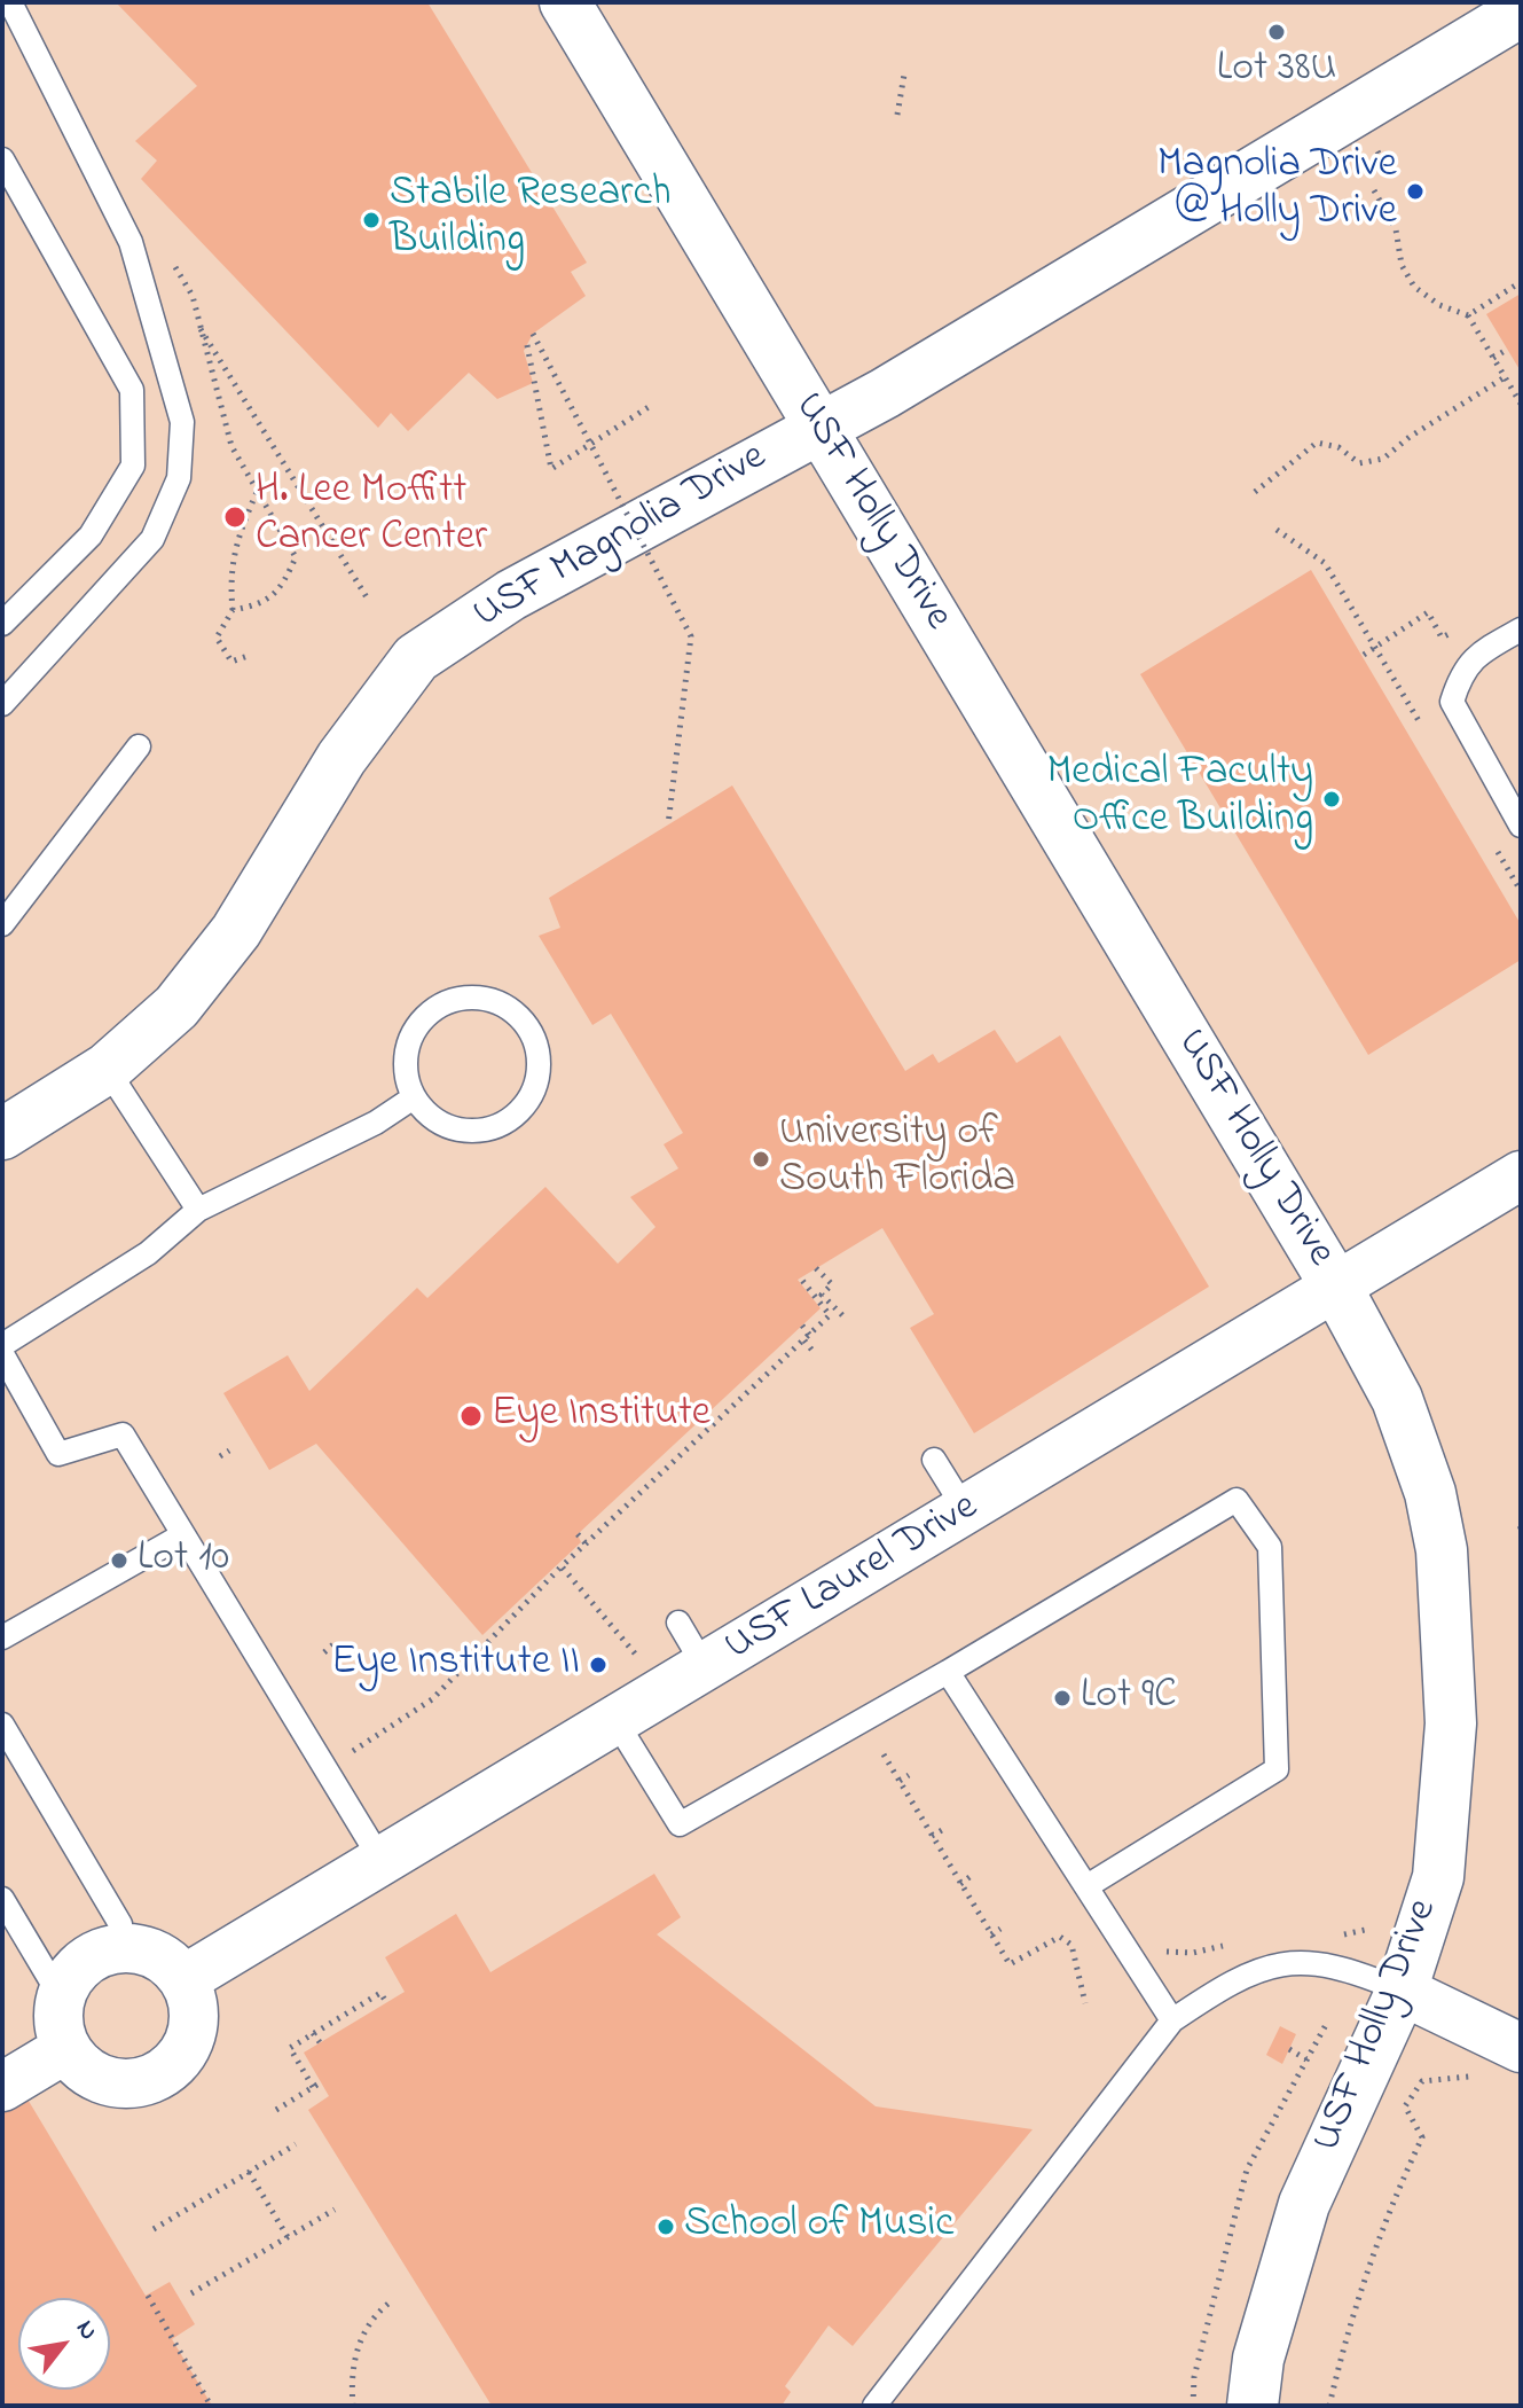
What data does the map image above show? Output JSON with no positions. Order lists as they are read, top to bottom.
{
  "streets": {
    "street": ["USF Holly Drive", "USF Magnolia Drive", "USF Laurel Drive"]
  },
  "crossings": [
    ["USF Holly Drive", "USF Magnolia Drive"],
    ["USF Holly Drive", "USF Laurel Drive"]
  ],
  "places": [
    "Lot 38U",
    "Magnolia Drive @ Holly Drive",
    "Stabile Research Building",
    "H. Lee Moffitt Cancer Center",
    "Medical Faculty Office Building",
    "University of South Florida",
    "Eye Institute",
    "Lot 10",
    "Eye Institute II",
    "Lot 9C",
    "School of Music"
  ],
  "north": "top right"
}
